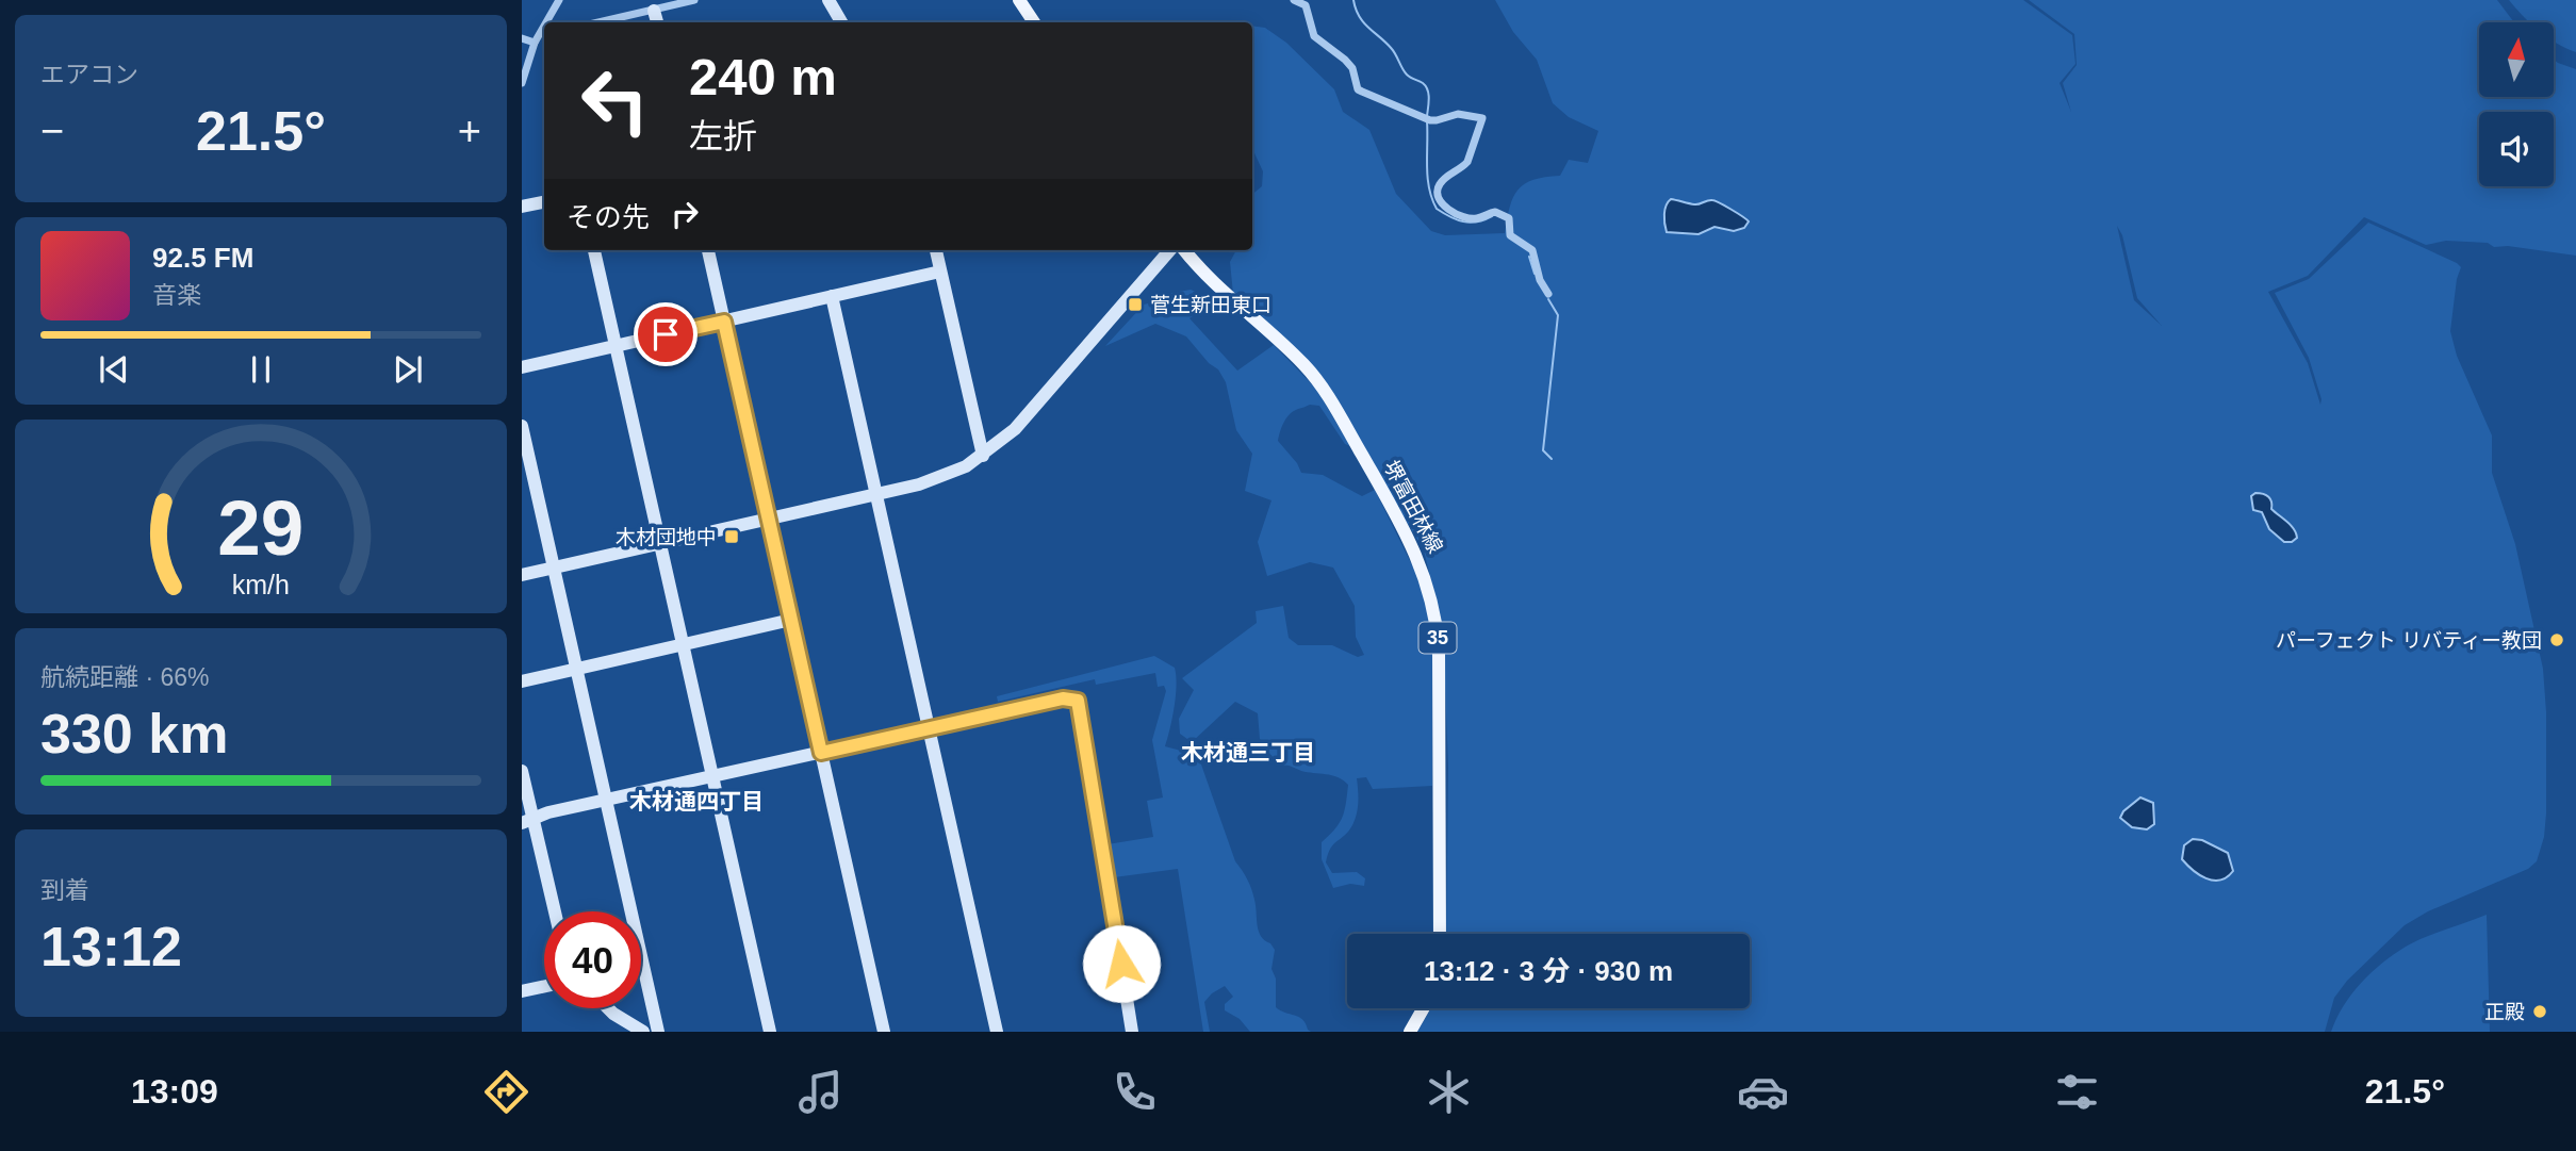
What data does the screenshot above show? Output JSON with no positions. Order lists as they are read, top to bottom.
{
  "streets": {
    "main road": ["堺富田林線", "35"]
  },
  "districts": ["木材通三丁目", "木材通四丁目"],
  "places": {
    "transit": ["菅生新田東口", "木材団地中"],
    "other": ["パーフェクト リバティー教団", "正殿"]
  },
  "north": "top",
  "page": {
    "tile": [
      "エアコン",
      ["航続距離 · 66%", "330 km"],
      ["到着", "13:12"]
    ],
    "turn": ["240 m", "左折"],
    "heat": ["−", "21.5°", "+"],
    "then": "その先",
    "song": ["92.5 FM", "音楽"],
    "limit": "40",
    "trip": "13:12 · 3 分 · 930 m",
    "tabs": ["13:09", "21.5°"],
    "gauge": ["29", "km/h"]
  }
}
